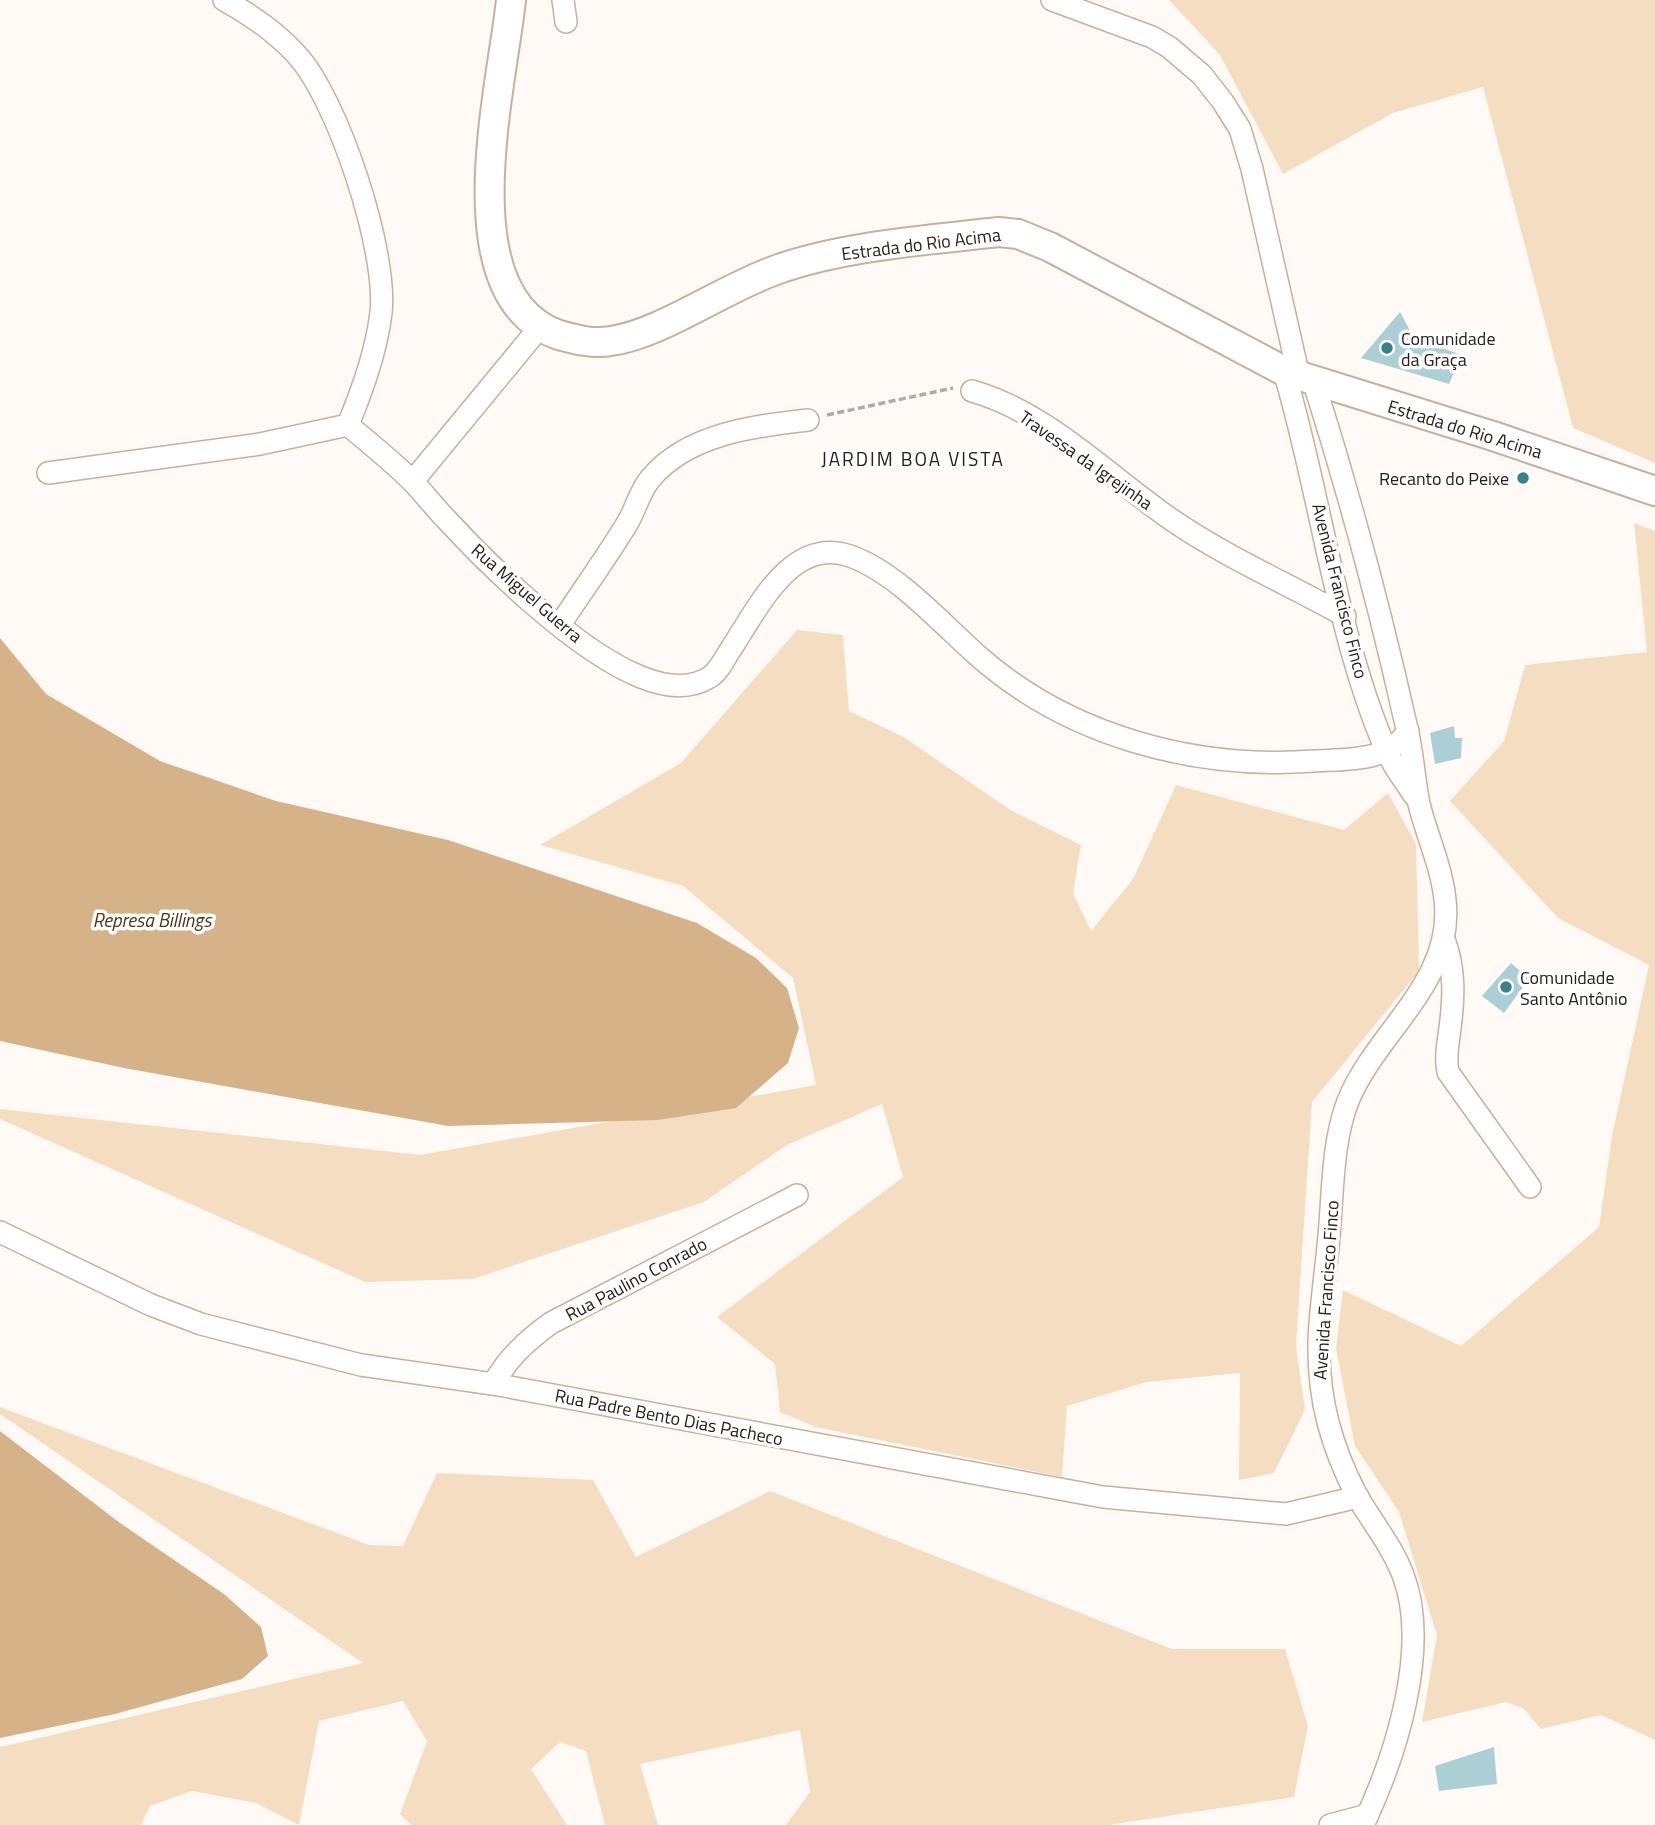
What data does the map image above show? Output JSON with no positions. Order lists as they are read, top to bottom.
{
  "streets": {
    "main road": ["Estrada do Rio Acima"],
    "street": [
      "Travessa da Igrejinha",
      "Avenida Francisco Finco",
      "Rua Miguel Guerra",
      "Rua Paulino Conrado",
      "Rua Padre Bento Dias Pacheco"
    ]
  },
  "crossings": [
    ["Estrada do Rio Acima", "Avenida Francisco Finco"],
    ["Travessa da Igrejinha", "Avenida Francisco Finco"],
    ["Avenida Francisco Finco", "Rua Miguel Guerra"],
    ["Avenida Francisco Finco", "Rua Padre Bento Dias Pacheco"],
    ["Rua Paulino Conrado", "Rua Padre Bento Dias Pacheco"]
  ],
  "districts": ["JARDIM BOA VISTA"],
  "water": ["Represa Billings"],
  "places": ["Comunidade da Graça", "Recanto do Peixe", "Comunidade Santo Antônio"]
}
